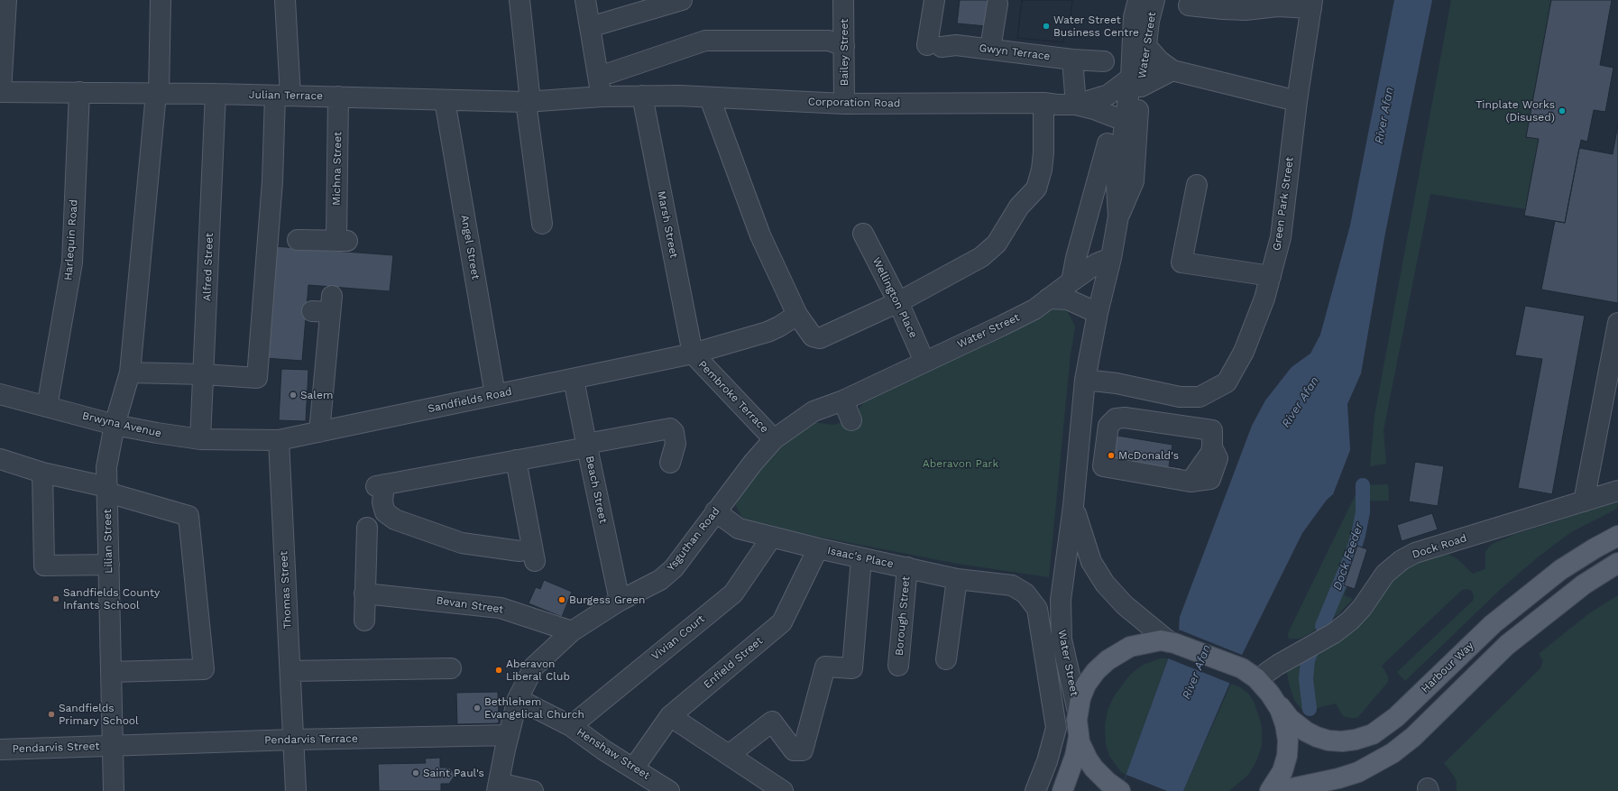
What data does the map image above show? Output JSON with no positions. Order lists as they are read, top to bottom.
{
  "streets": {
    "main road": ["Harbour Way"],
    "street": [
      "Water Street",
      "Bailey Street",
      "Gwyn Terrace",
      "Julian Terrace",
      "Corporation Road",
      "Michna Street",
      "Green Park Street",
      "Marsh Street",
      "Harlequin Road",
      "Angel Street",
      "Alfred Street",
      "Wellington Place",
      "Pembroke Terrace",
      "Sandfields Road",
      "Brwyna Avenue",
      "Beach Street",
      "Ysguthan Road",
      "Lilian Street",
      "Dock Road",
      "Isaac's Place",
      "Thomas Street",
      "Bevan Street",
      "Borough Street",
      "Vivian Court",
      "Enfield Street",
      "Pendarvis Terrace",
      "Pendarvis Street",
      "Henshaw Street"
    ]
  },
  "crossings": [
    ["Water Street", "Corporation Road"],
    ["Water Street", "Green Park Street"],
    ["Water Street", "Wellington Place"],
    ["Water Street", "Pembroke Terrace"],
    ["Water Street", "Ysguthan Road"],
    ["Bailey Street", "Corporation Road"],
    ["Julian Terrace", "Corporation Road"],
    ["Julian Terrace", "Michna Street"],
    ["Julian Terrace", "Harlequin Road"],
    ["Julian Terrace", "Angel Street"],
    ["Julian Terrace", "Alfred Street"],
    ["Julian Terrace", "Lilian Street"],
    ["Corporation Road", "Marsh Street"],
    ["Marsh Street", "Pembroke Terrace"],
    ["Marsh Street", "Sandfields Road"],
    ["Harlequin Road", "Brwyna Avenue"],
    ["Angel Street", "Sandfields Road"],
    ["Alfred Street", "Brwyna Avenue"],
    ["Pembroke Terrace", "Sandfields Road"],
    ["Pembroke Terrace", "Ysguthan Road"],
    ["Sandfields Road", "Brwyna Avenue"],
    ["Sandfields Road", "Beach Street"],
    ["Sandfields Road", "Thomas Street"],
    ["Brwyna Avenue", "Lilian Street"],
    ["Beach Street", "Ysguthan Road"],
    ["Ysguthan Road", "Isaac's Place"],
    ["Ysguthan Road", "Bevan Street"],
    ["Ysguthan Road", "Pendarvis Terrace"],
    ["Ysguthan Road", "Henshaw Street"],
    ["Lilian Street", "Pendarvis Terrace"],
    ["Lilian Street", "Pendarvis Street"],
    ["Isaac's Place", "Borough Street"],
    ["Isaac's Place", "Vivian Court"],
    ["Isaac's Place", "Enfield Street"],
    ["Thomas Street", "Pendarvis Terrace"],
    ["Vivian Court", "Henshaw Street"],
    ["Enfield Street", "Henshaw Street"],
    ["Pendarvis Terrace", "Pendarvis Street"]
  ],
  "water": ["River Afan", "Dock Feeder"],
  "parks": ["Aberavon Park"],
  "places": [
    "Water Street Business Centre",
    "Tinplate Works (Disused)",
    "Salem",
    "McDonald's",
    "Sandfields County Infants School",
    "Burgess Green",
    "Aberavon Liberal Club",
    "Bethlehem Evangelical Church",
    "Sandfields Primary School",
    "Saint Paul's"
  ]
}
